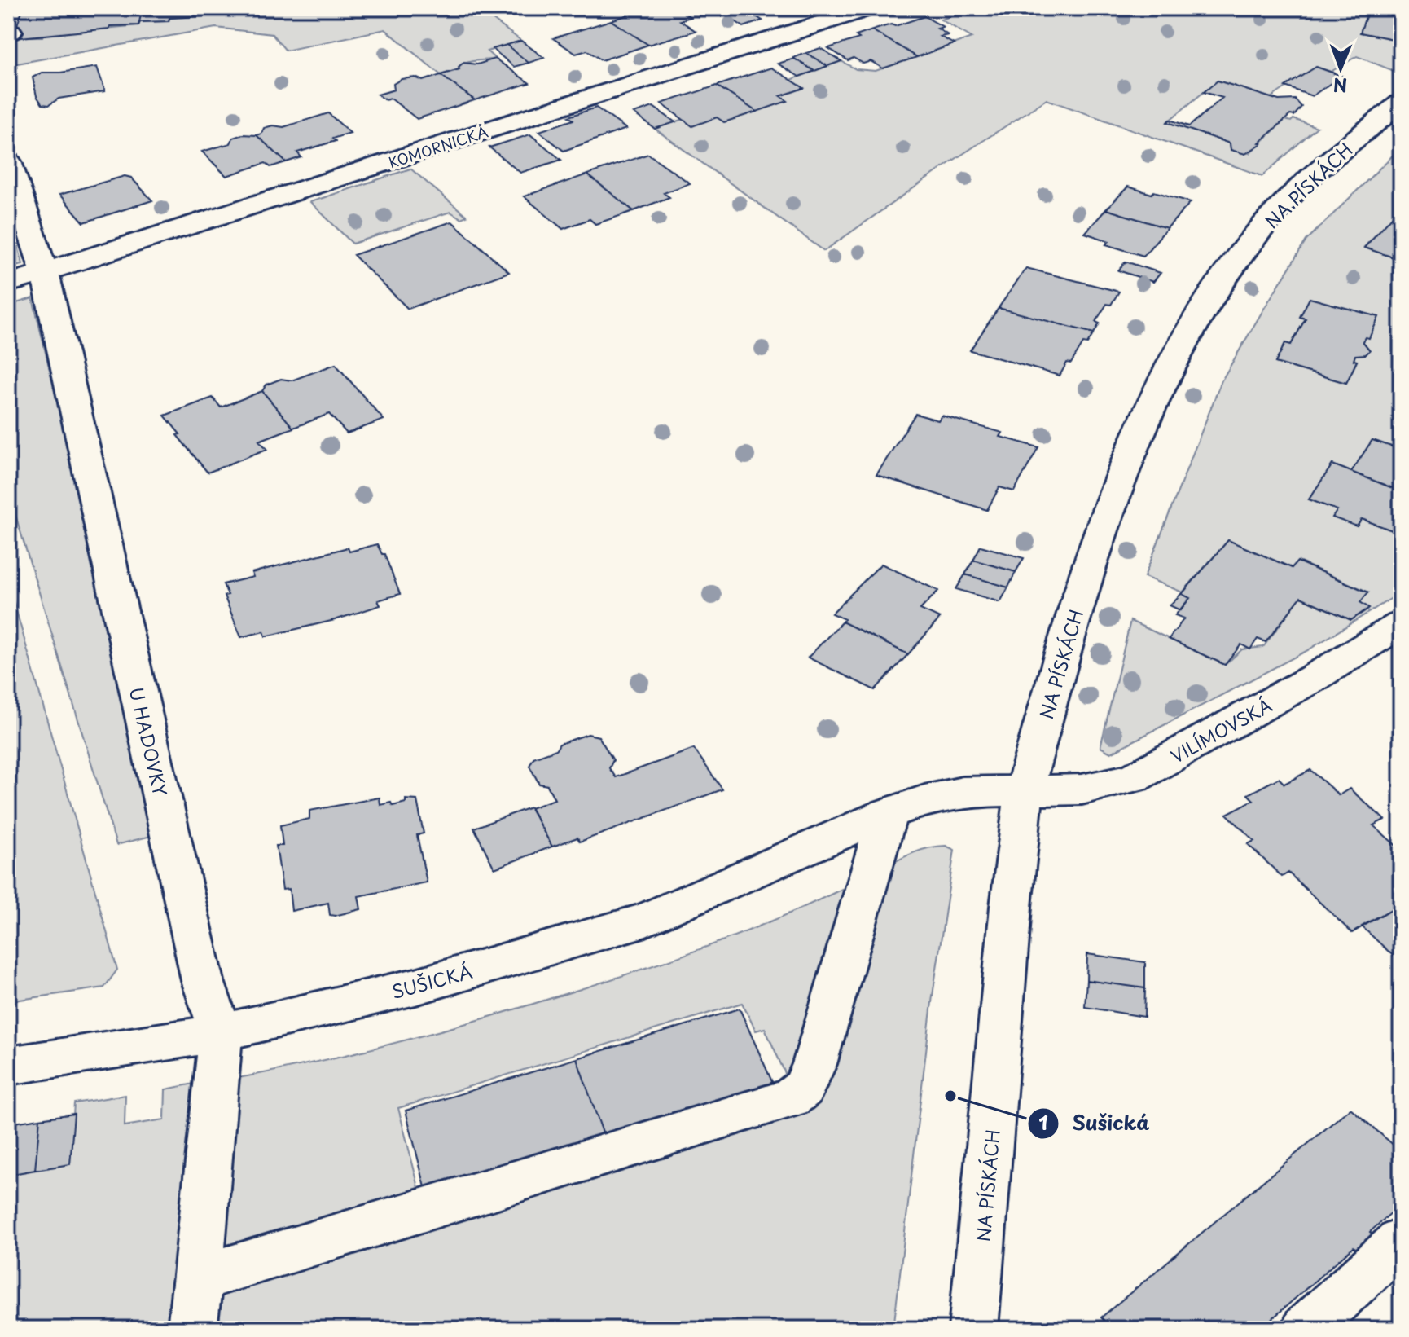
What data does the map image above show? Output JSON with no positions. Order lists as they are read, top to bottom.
{
  "streets": {
    "street": [
      "KOMORNICKÁ",
      "NA PÍSKÁCH",
      "VILÍMOVSKÁ",
      "U HADOVKY",
      "SUŠICKÁ"
    ]
  },
  "crossings": [
    ["KOMORNICKÁ", "U HADOVKY"],
    ["NA PÍSKÁCH", "VILÍMOVSKÁ"],
    ["NA PÍSKÁCH", "SUŠICKÁ"],
    ["VILÍMOVSKÁ", "SUŠICKÁ"],
    ["U HADOVKY", "SUŠICKÁ"]
  ],
  "places": ["Sušická"],
  "north": "bottom"
}
